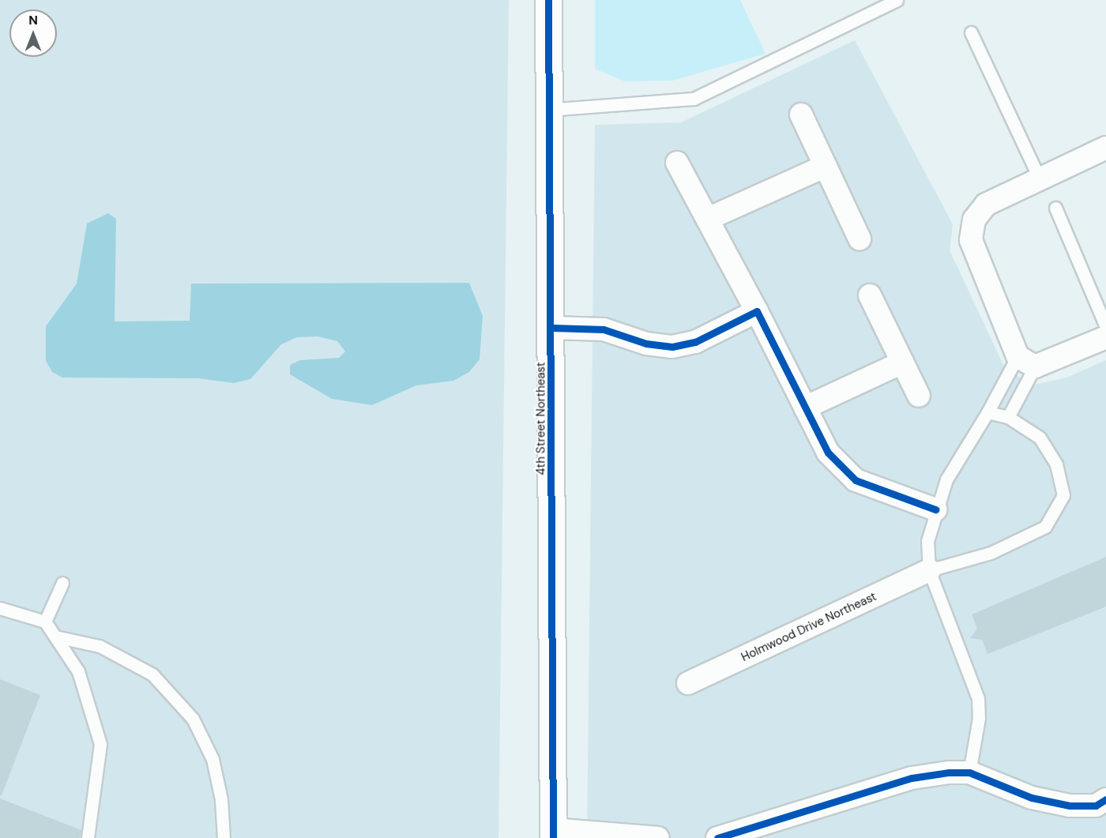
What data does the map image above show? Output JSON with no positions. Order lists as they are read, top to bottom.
{
  "streets": {
    "street": ["4th Street Northeast", "Holmwood Drive Northeast"]
  },
  "north": "top"
}
